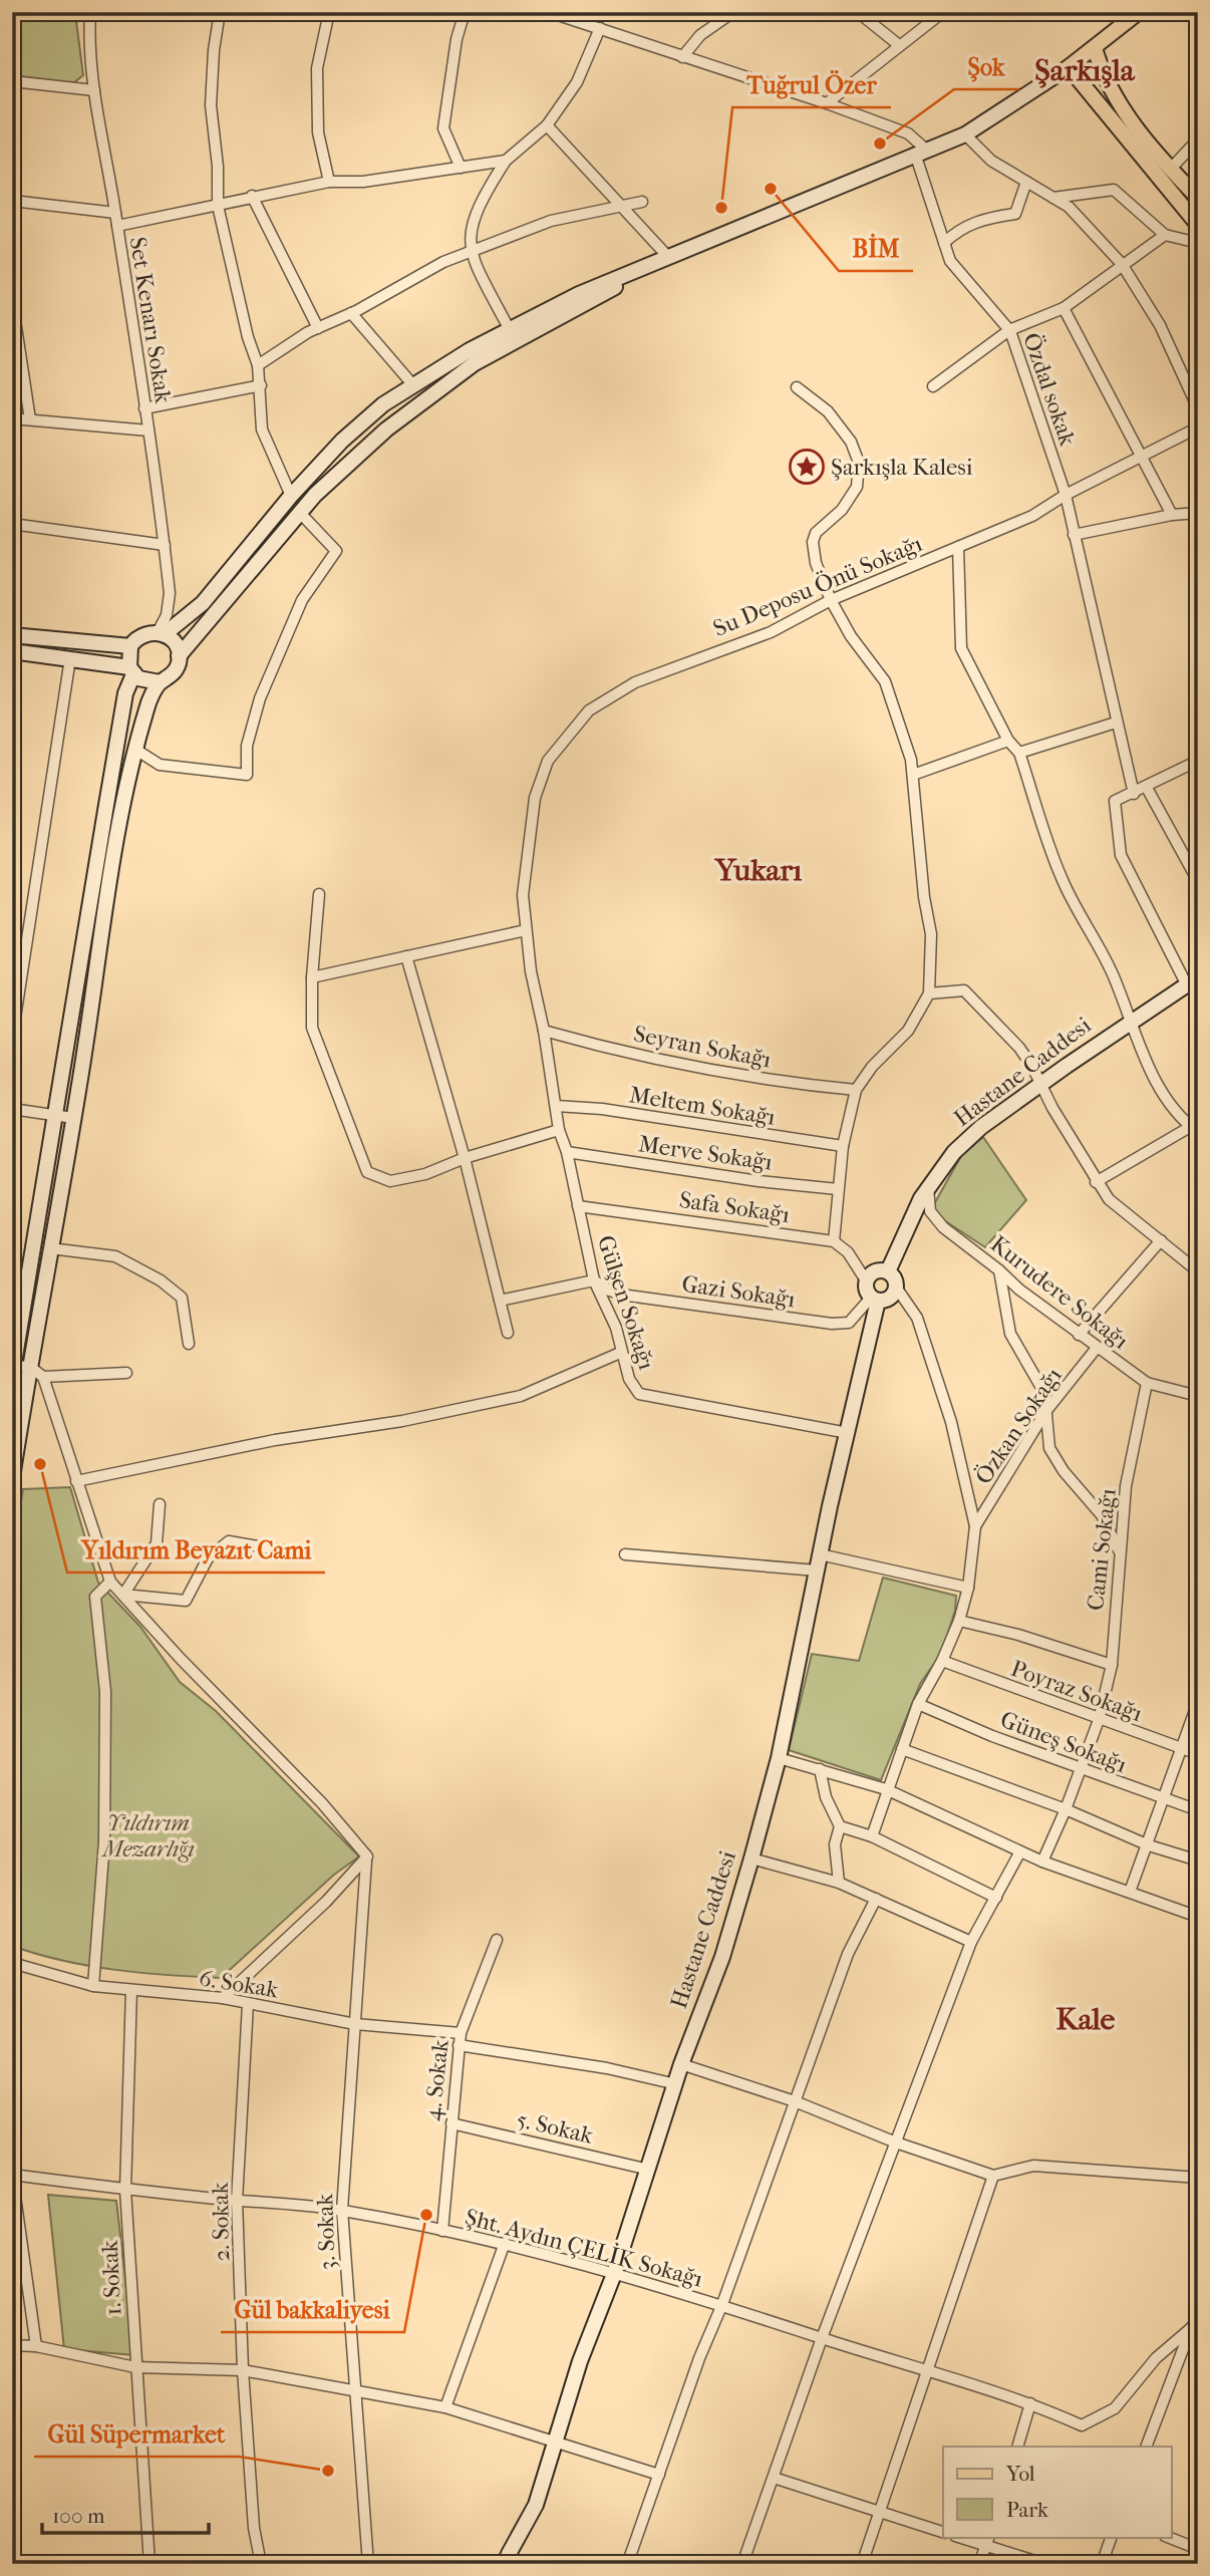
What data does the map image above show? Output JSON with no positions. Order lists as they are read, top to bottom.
{
  "streets": {
    "street": [
      "Set Kenarı Sokak",
      "Özdal sokak",
      "Su Deposu Önü Sokağı",
      "Seyran Sokağı",
      "Hastane Caddesi",
      "Meltem Sokağı",
      "Merve Sokağı",
      "Safa Sokağı",
      "Gazi Sokağı",
      "Kurudere Sokağı",
      "Gülşen Sokağı",
      "Özkan Sokağı",
      "Cami Sokağı",
      "Poyraz Sokağı",
      "Güneş Sokağı",
      "6. Sokak",
      "4. Sokak",
      "5. Sokak",
      "2. Sokak",
      "3. Sokak",
      "Şht. Aydın ÇELİK Sokağı",
      "1. Sokak"
    ]
  },
  "crossings": [
    ["Özdal sokak", "Su Deposu Önü Sokağı"],
    ["Su Deposu Önü Sokağı", "Gülşen Sokağı"],
    ["Seyran Sokağı", "Gülşen Sokağı"],
    ["Hastane Caddesi", "Gazi Sokağı"],
    ["Hastane Caddesi", "Kurudere Sokağı"],
    ["Hastane Caddesi", "Gülşen Sokağı"],
    ["Hastane Caddesi", "5. Sokak"],
    ["Hastane Caddesi", "Şht. Aydın ÇELİK Sokağı"],
    ["Meltem Sokağı", "Gülşen Sokağı"],
    ["Merve Sokağı", "Gülşen Sokağı"],
    ["Safa Sokağı", "Gülşen Sokağı"],
    ["Gazi Sokağı", "Gülşen Sokağı"],
    ["Kurudere Sokağı", "Özkan Sokağı"],
    ["Kurudere Sokağı", "Cami Sokağı"],
    ["Cami Sokağı", "Poyraz Sokağı"],
    ["Cami Sokağı", "Güneş Sokağı"],
    ["6. Sokak", "4. Sokak"],
    ["6. Sokak", "2. Sokak"],
    ["6. Sokak", "3. Sokak"],
    ["6. Sokak", "1. Sokak"],
    ["4. Sokak", "5. Sokak"],
    ["4. Sokak", "Şht. Aydın ÇELİK Sokağı"],
    ["2. Sokak", "Şht. Aydın ÇELİK Sokağı"],
    ["3. Sokak", "Şht. Aydın ÇELİK Sokağı"],
    ["Şht. Aydın ÇELİK Sokağı", "1. Sokak"]
  ],
  "districts": ["Şarkışla", "Yukarı", "Kale"],
  "parks": ["Yıldırım Mezarlığı"],
  "places": {
    "other": [
      "Şok",
      "BİM",
      "Tuğrul Özer",
      "Yıldırım Beyazıt Cami",
      "Gül bakkaliyesi",
      "Gül Süpermarket"
    ],
    "place": ["Şarkışla Kalesi"]
  },
  "legend": ["Yol", "Park"],
  "scale_bar": "100 m"
}
